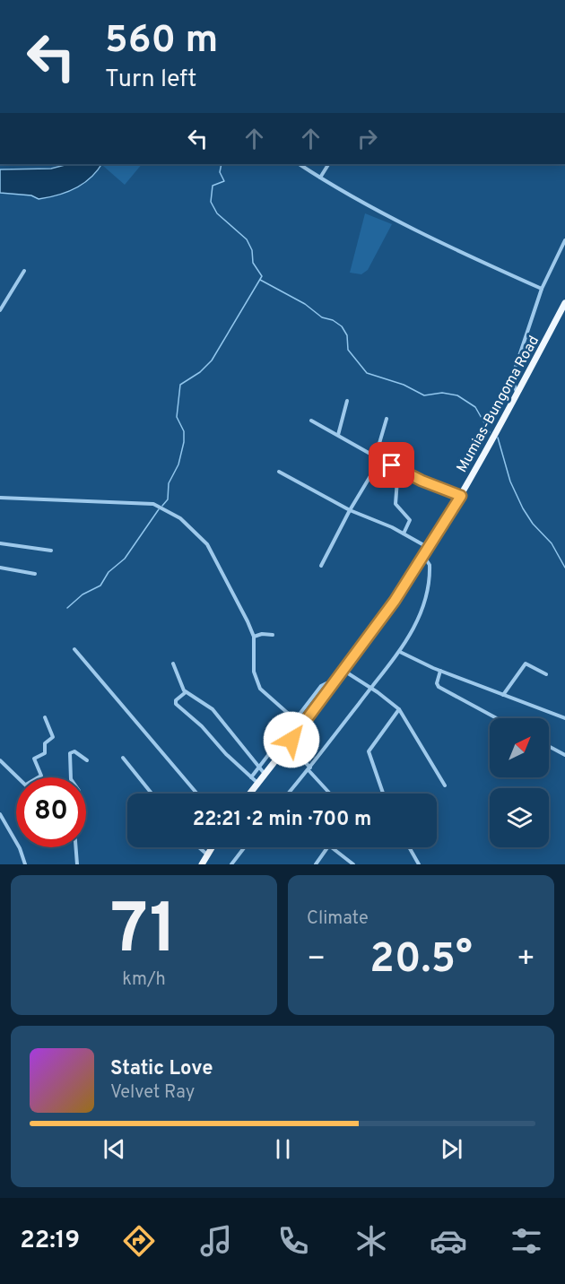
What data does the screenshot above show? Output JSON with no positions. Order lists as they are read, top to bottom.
{
  "streets": {
    "highway": ["Mumias-Bungoma Road"]
  },
  "north": "top right",
  "page": {
    "turn": ["560 m", "Turn left"],
    "limit": "80",
    "trip": "22:21 · 2 min · 700 m",
    "tile": [
      ["71", "km/h"],
      "Climate"
    ],
    "heat": ["−", "20.5°", "+"],
    "song": ["Static Love", "Velvet Ray"],
    "tabs": "22:19"
  }
}
